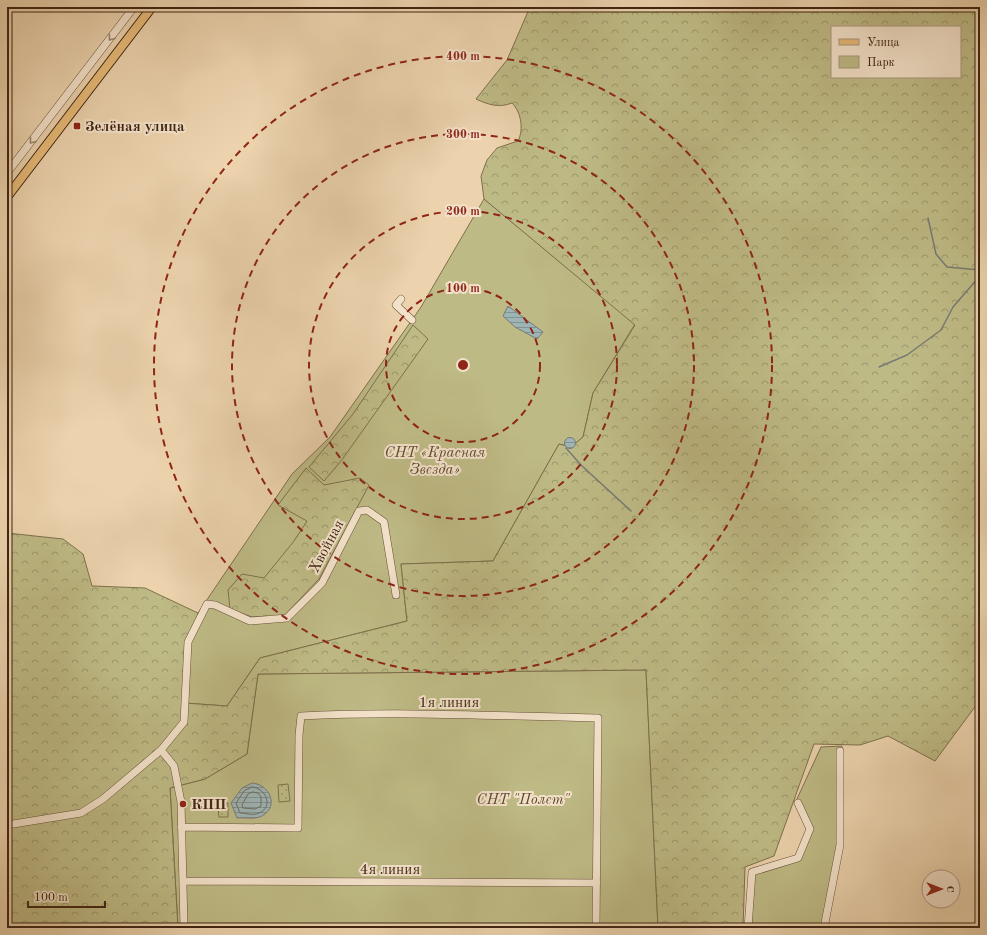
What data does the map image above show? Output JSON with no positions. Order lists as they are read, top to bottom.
{
  "streets": {
    "street": ["Хвойная", "1я линия", "4я линия"]
  },
  "crossings": [
    ["1я линия", "4я линия"]
  ],
  "parks": ["СНТ «Красная Звезда»", "СНТ \"Полет\""],
  "places": {
    "transit": ["Зелёная улица"],
    "other": ["КПП"]
  },
  "legend": ["Улица", "Парк"],
  "scale_bar": "100 m",
  "north": "right",
  "rings": [
    "400 m",
    "300 m",
    "200 m",
    "100 m"
  ]
}
